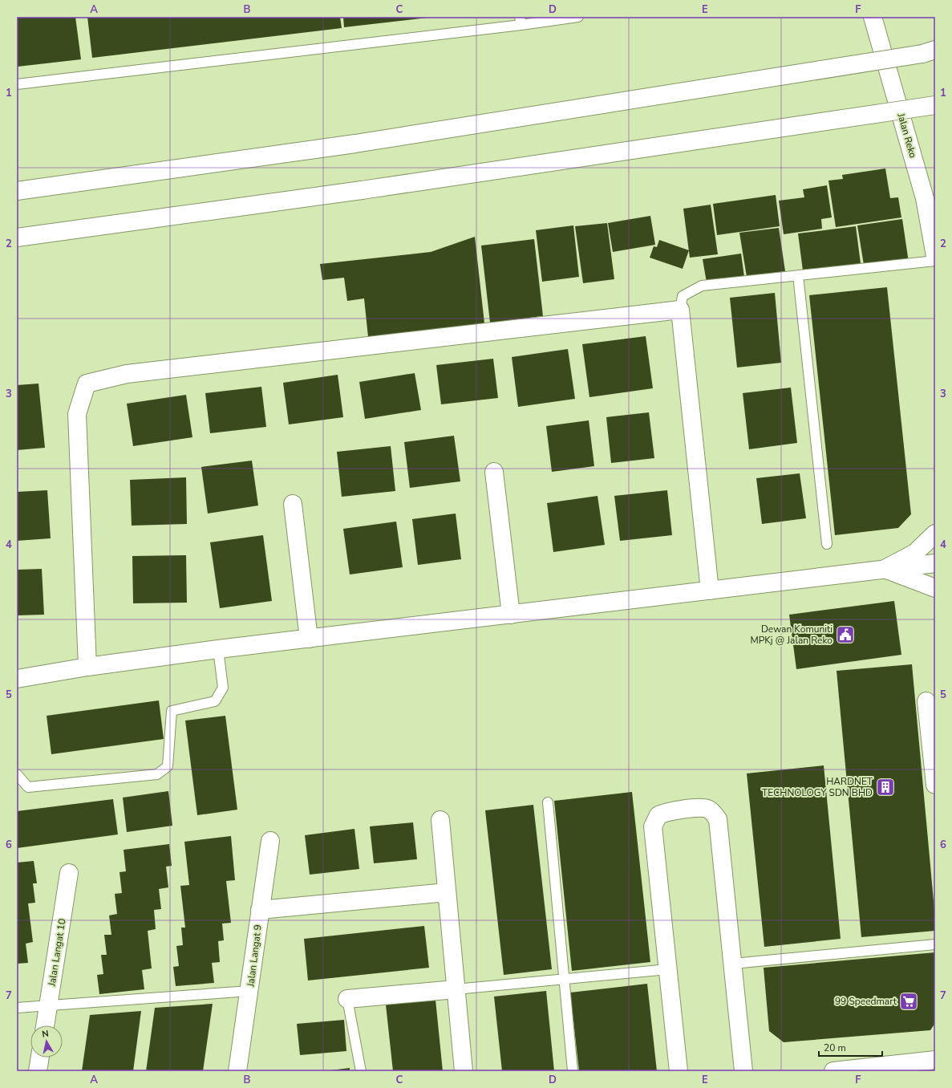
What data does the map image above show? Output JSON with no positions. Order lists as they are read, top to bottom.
{
  "streets": {
    "main road": ["Jalan Reko", "Jalan Langat 10", "Jalan Langat 9"]
  },
  "places": {
    "public building": ["Dewan Komuniti MPKj @ Jalan Reko"],
    "building": ["HARDNET TECHNOLOGY SDN BHD"],
    "supermarket": ["99 Speedmart"]
  },
  "scale_bar": "20 m",
  "north": "top",
  "grid": {
    "columns": [
      "A",
      "B",
      "C",
      "D",
      "E",
      "F"
    ],
    "rows": [
      "1",
      "2",
      "3",
      "4",
      "5",
      "6",
      "7"
    ]
  }
}
